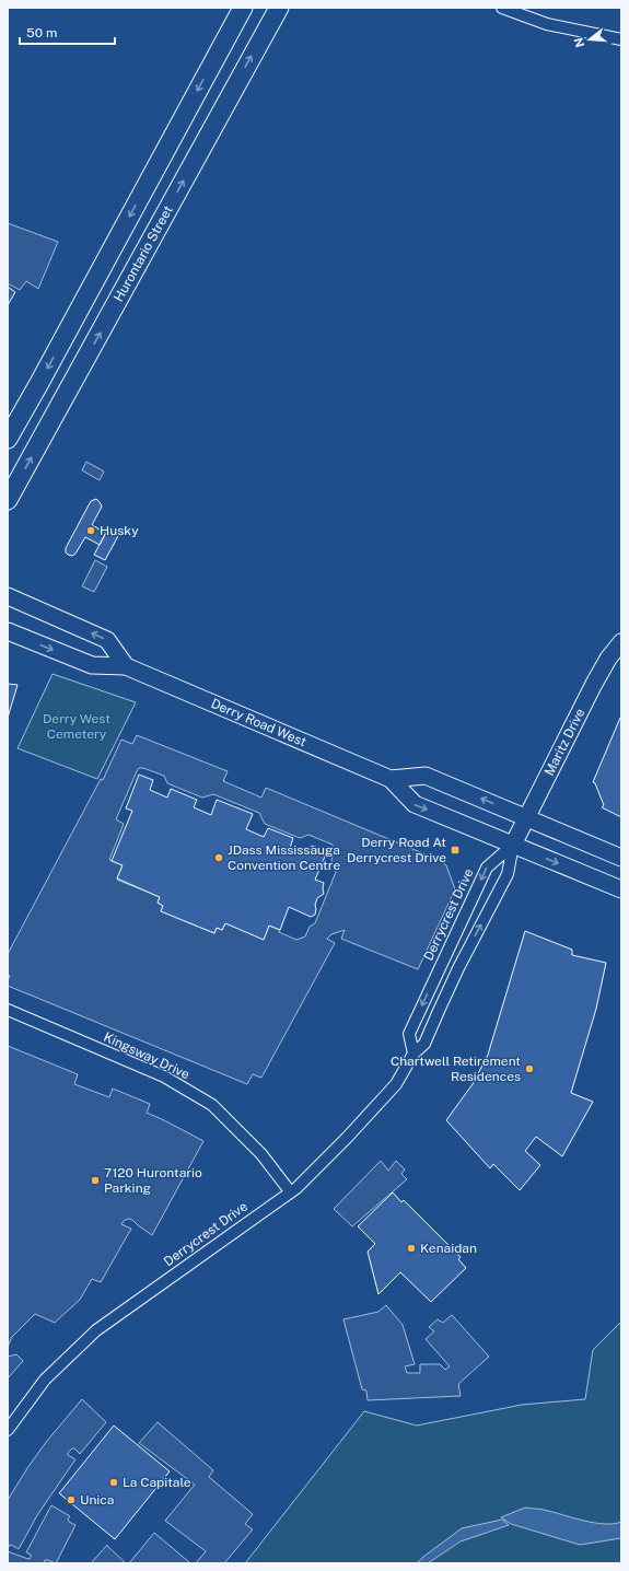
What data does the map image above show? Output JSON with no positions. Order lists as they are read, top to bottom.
{
  "streets": {
    "main road": ["Hurontario Street", "Derry Road West", "Maritz Drive"],
    "street": ["Derrycrest Drive", "Kingsway Drive"]
  },
  "crossings": [
    ["Derry Road West", "Maritz Drive"],
    ["Derry Road West", "Derrycrest Drive"],
    ["Maritz Drive", "Derrycrest Drive"],
    ["Derrycrest Drive", "Kingsway Drive"]
  ],
  "parks": ["Derry West Cemetery"],
  "places": {
    "other": [
      "Husky",
      "JDass Mississauga Convention Centre",
      "Chartwell Retirement Residences",
      "7120 Hurontario Parking",
      "Kenaidan",
      "La Capitale",
      "Unica"
    ],
    "transit": ["Derry Road At Derrycrest Drive"]
  },
  "scale_bar": "50 m",
  "north": "left"
}
